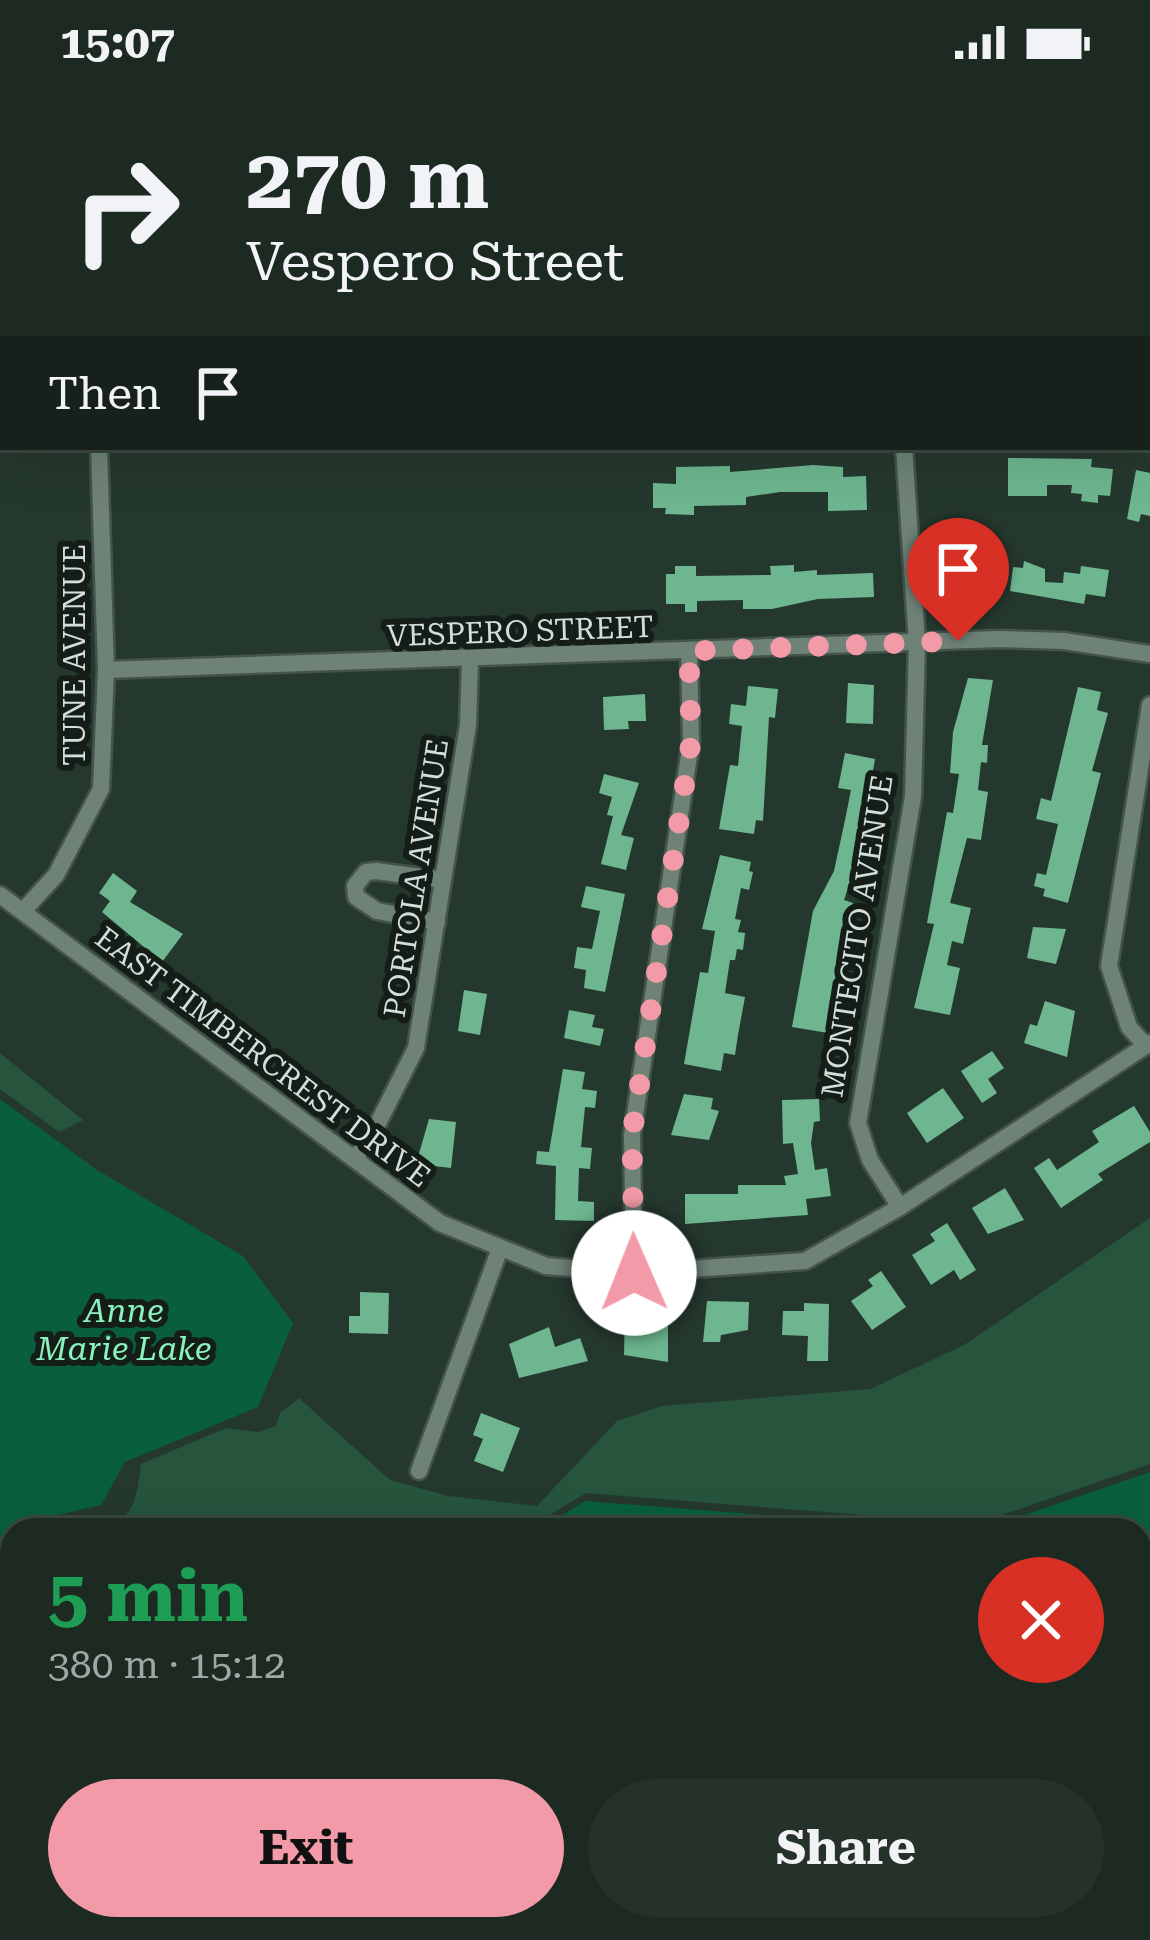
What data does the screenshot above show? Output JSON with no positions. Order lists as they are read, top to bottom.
{
  "streets": {
    "street": [
      "VESPERO STREET",
      "TUNE AVENUE",
      "PORTOLA AVENUE",
      "MONTECITO AVENUE",
      "EAST TIMBERCREST DRIVE"
    ]
  },
  "crossings": [
    ["VESPERO STREET", "TUNE AVENUE"],
    ["VESPERO STREET", "PORTOLA AVENUE"],
    ["VESPERO STREET", "MONTECITO AVENUE"],
    ["TUNE AVENUE", "EAST TIMBERCREST DRIVE"],
    ["PORTOLA AVENUE", "EAST TIMBERCREST DRIVE"],
    ["MONTECITO AVENUE", "EAST TIMBERCREST DRIVE"]
  ],
  "water": ["Anne Marie Lake"],
  "page": {
    "status": "15:07",
    "turn": ["270 m", "Vespero Street"],
    "then": "Then",
    "heading": ["5 min", "380 m · 15:12"],
    "buttons": ["Exit", "Share"]
  }
}
